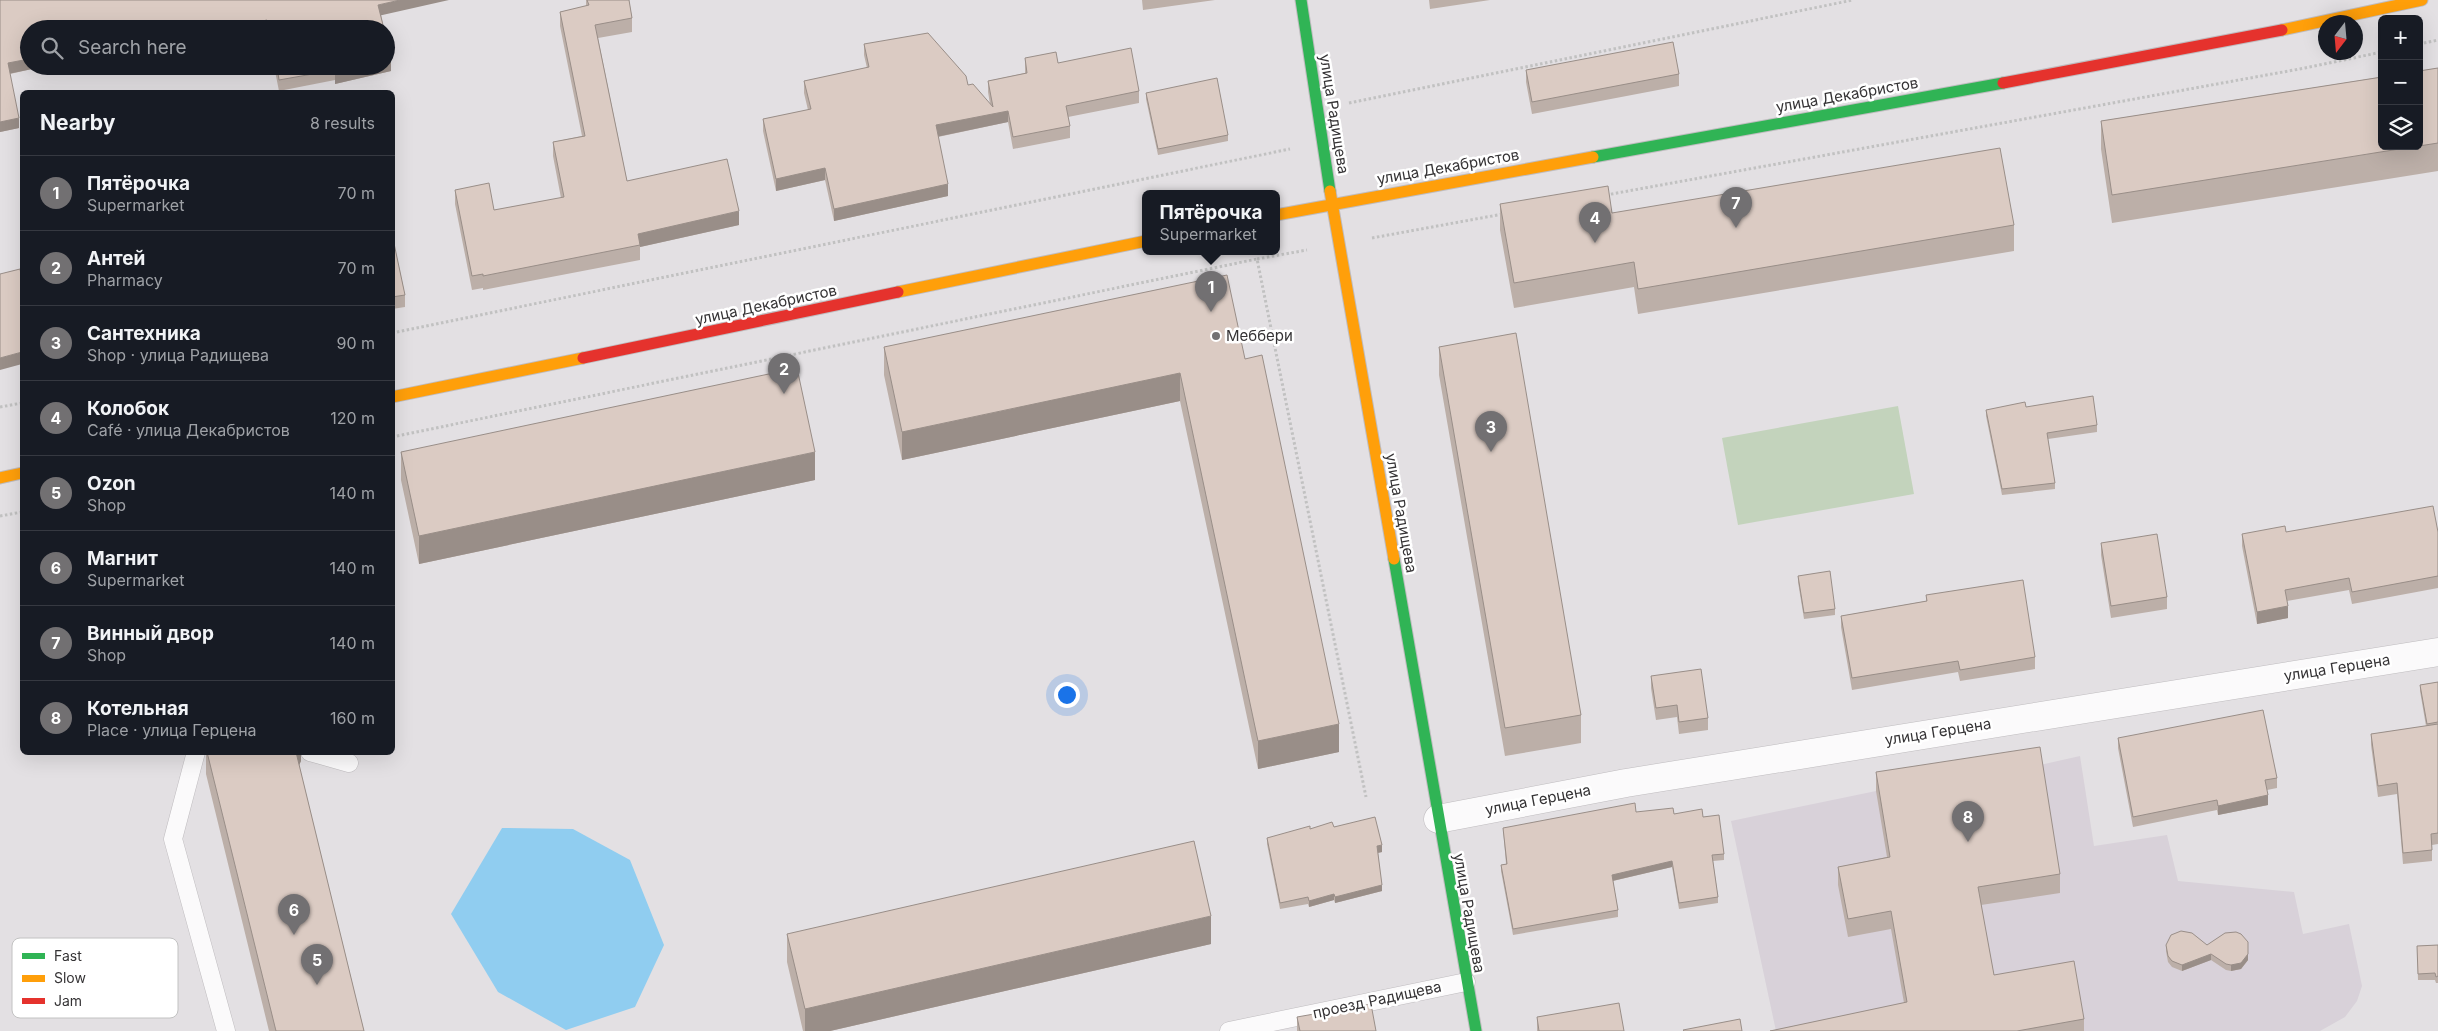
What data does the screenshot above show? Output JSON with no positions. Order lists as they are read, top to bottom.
{
  "streets": {
    "street": ["улица Декабристов", "улица Радищева", "улица Герцена"],
    "lane": ["проезд Радищева"]
  },
  "crossings": [
    ["улица Декабристов", "улица Радищева"],
    ["улица Радищева", "улица Герцена"],
    ["улица Радищева", "проезд Радищева"]
  ],
  "places": ["Меббери"],
  "legend": ["Fast", "Slow", "Jam"],
  "north": "bottom",
  "page": {
    "map_buttons": ["+", "−"],
    "search": "Search here",
    "heading": ["Nearby", "8 results"],
    "list": [
      {
        "mark": "1",
        "name": "Пятёрочка",
        "note": "Supermarket",
        "value": "70 m"
      },
      {
        "mark": "2",
        "name": "Антей",
        "note": "Pharmacy",
        "value": "70 m"
      },
      {
        "mark": "3",
        "name": "Сантехника",
        "note": "Shop · улица Радищева",
        "value": "90 m"
      },
      {
        "mark": "4",
        "name": "Колобок",
        "note": "Café · улица Декабристов",
        "value": "120 m"
      },
      {
        "mark": "5",
        "name": "Ozon",
        "note": "Shop",
        "value": "140 m"
      },
      {
        "mark": "6",
        "name": "Магнит",
        "note": "Supermarket",
        "value": "140 m"
      },
      {
        "mark": "7",
        "name": "Винный двор",
        "note": "Shop",
        "value": "140 m"
      },
      {
        "mark": "8",
        "name": "Котельная",
        "note": "Place · улица Герцена",
        "value": "160 m"
      }
    ],
    "pins": [
      "7",
      "4",
      "1",
      "2",
      "3",
      "8",
      "6",
      "5"
    ],
    "popup": ["Пятёрочка", "Supermarket"]
  }
}
